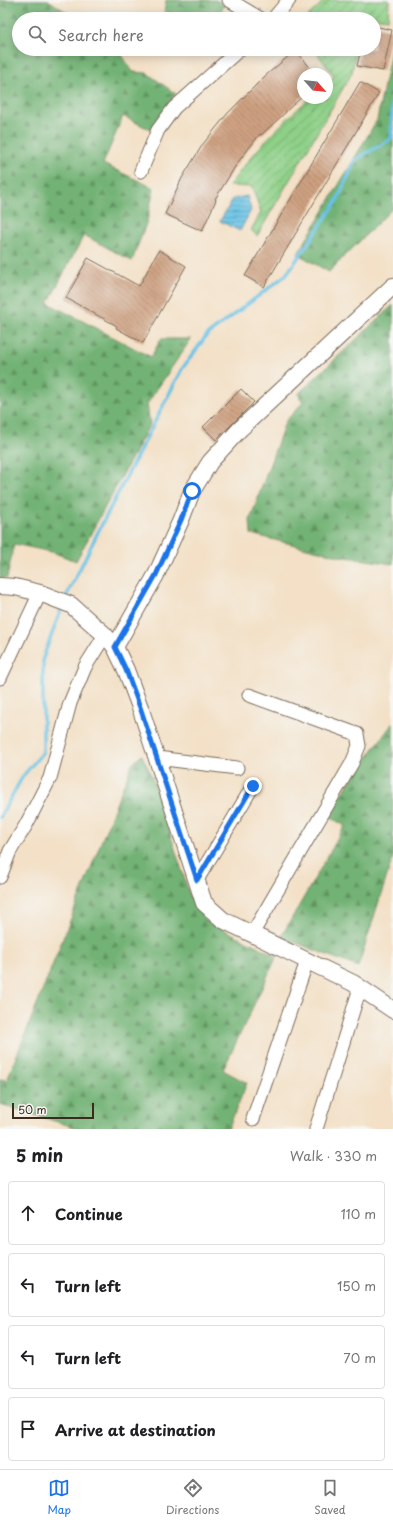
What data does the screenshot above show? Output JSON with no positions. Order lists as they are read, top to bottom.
{
  "scale_bar": "50 m",
  "north": "bottom right",
  "page": {
    "search": "Search here",
    "scale": "50 m",
    "heading": ["5 min", "Walk · 330 m"],
    "list": [
      ["Continue", "110 m"],
      ["Turn left", "150 m"],
      ["Turn left", "70 m"],
      "Arrive at destination"
    ],
    "nav": ["Map", "Directions", "Saved"]
  }
}
